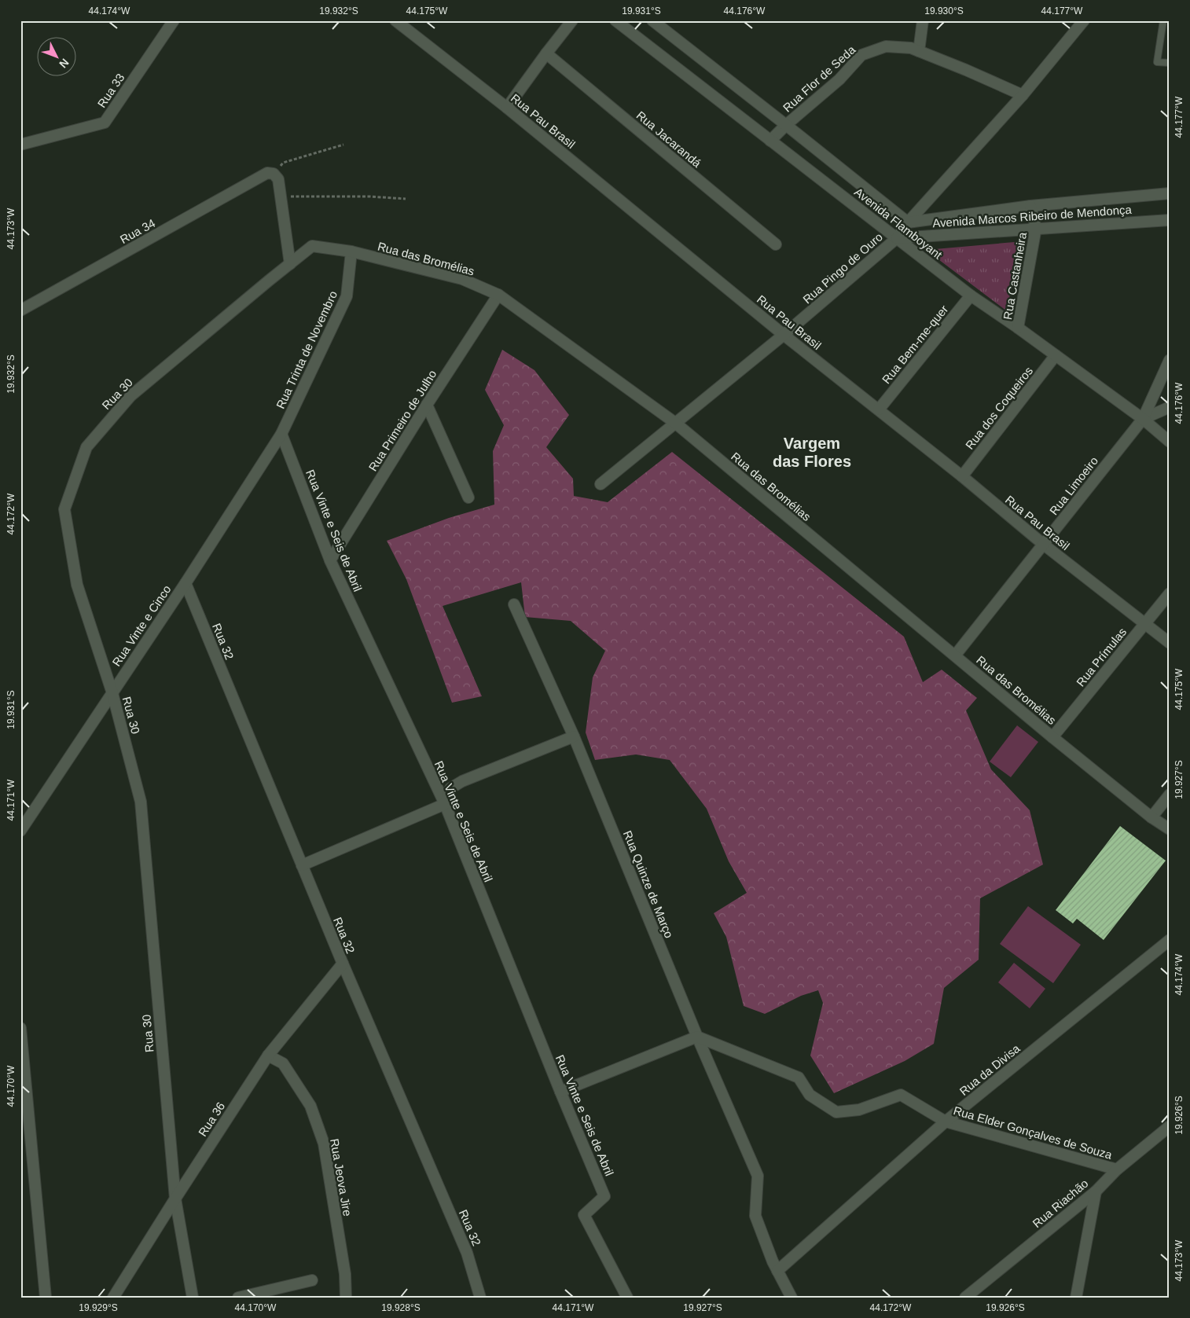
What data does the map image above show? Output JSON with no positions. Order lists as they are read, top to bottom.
{
  "streets": {
    "street": [
      "Rua Flor de Seda",
      "Rua 33",
      "Rua Pau Brasil",
      "Rua Jacarandá",
      "Avenida Marcos Ribeiro de Mendonça",
      "Avenida Flamboyant",
      "Rua 34",
      "Rua das Bromélias",
      "Rua Pingo de Ouro",
      "Rua Castanheira",
      "Rua Bem-me-quer",
      "Rua Trinta de Novembro",
      "Rua 30",
      "Rua dos Coqueiros",
      "Rua Primeiro de Julho",
      "Rua Limoeiro",
      "Rua Vinte e Seis de Abril",
      "Rua Vinte e Cinco",
      "Rua 32",
      "Rua Prímulas",
      "Rua Quinze de Março",
      "Rua da Divisa",
      "Rua 36",
      "Rua Elder Gonçalves de Souza",
      "Rua Jeova Jire",
      "Rua Riachão"
    ]
  },
  "crossings": [
    ["Rua Flor de Seda", "Avenida Flamboyant"],
    ["Rua Flor de Seda", "Rua Pingo de Ouro"],
    ["Rua Pau Brasil", "Rua Pingo de Ouro"],
    ["Rua Pau Brasil", "Rua Bem-me-quer"],
    ["Rua Pau Brasil", "Rua dos Coqueiros"],
    ["Rua Pau Brasil", "Rua Limoeiro"],
    ["Rua Pau Brasil", "Rua Prímulas"],
    ["Avenida Marcos Ribeiro de Mendonça", "Avenida Flamboyant"],
    ["Avenida Marcos Ribeiro de Mendonça", "Rua Pingo de Ouro"],
    ["Avenida Marcos Ribeiro de Mendonça", "Rua Castanheira"],
    ["Avenida Flamboyant", "Rua Pingo de Ouro"],
    ["Avenida Flamboyant", "Rua Castanheira"],
    ["Avenida Flamboyant", "Rua Bem-me-quer"],
    ["Avenida Flamboyant", "Rua dos Coqueiros"],
    ["Avenida Flamboyant", "Rua Limoeiro"],
    ["Rua das Bromélias", "Rua Pingo de Ouro"],
    ["Rua das Bromélias", "Rua Trinta de Novembro"],
    ["Rua das Bromélias", "Rua 30"],
    ["Rua das Bromélias", "Rua Primeiro de Julho"],
    ["Rua das Bromélias", "Rua Limoeiro"],
    ["Rua das Bromélias", "Rua Prímulas"],
    ["Rua Trinta de Novembro", "Rua Vinte e Seis de Abril"],
    ["Rua Trinta de Novembro", "Rua Vinte e Cinco"],
    ["Rua 30", "Rua Vinte e Cinco"],
    ["Rua 30", "Rua 36"],
    ["Rua Primeiro de Julho", "Rua Vinte e Seis de Abril"],
    ["Rua Vinte e Seis de Abril", "Rua Vinte e Cinco"],
    ["Rua Vinte e Cinco", "Rua 32"],
    ["Rua 32", "Rua 36"],
    ["Rua Quinze de Março", "Rua da Divisa"],
    ["Rua Quinze de Março", "Rua Elder Gonçalves de Souza"],
    ["Rua da Divisa", "Rua Elder Gonçalves de Souza"],
    ["Rua 36", "Rua Jeova Jire"],
    ["Rua Elder Gonçalves de Souza", "Rua Riachão"]
  ],
  "districts": ["Vargem das Flores"],
  "north": "bottom right",
  "coordinates": [
    "44.174°W",
    "19.932°S",
    "44.175°W",
    "19.931°S",
    "44.176°W",
    "19.930°S",
    "44.177°W",
    "44.173°W",
    "44.172°W",
    "19.927°S",
    "44.171°W",
    "44.170°W",
    "19.926°S",
    "19.929°S",
    "19.928°S"
  ]
}
